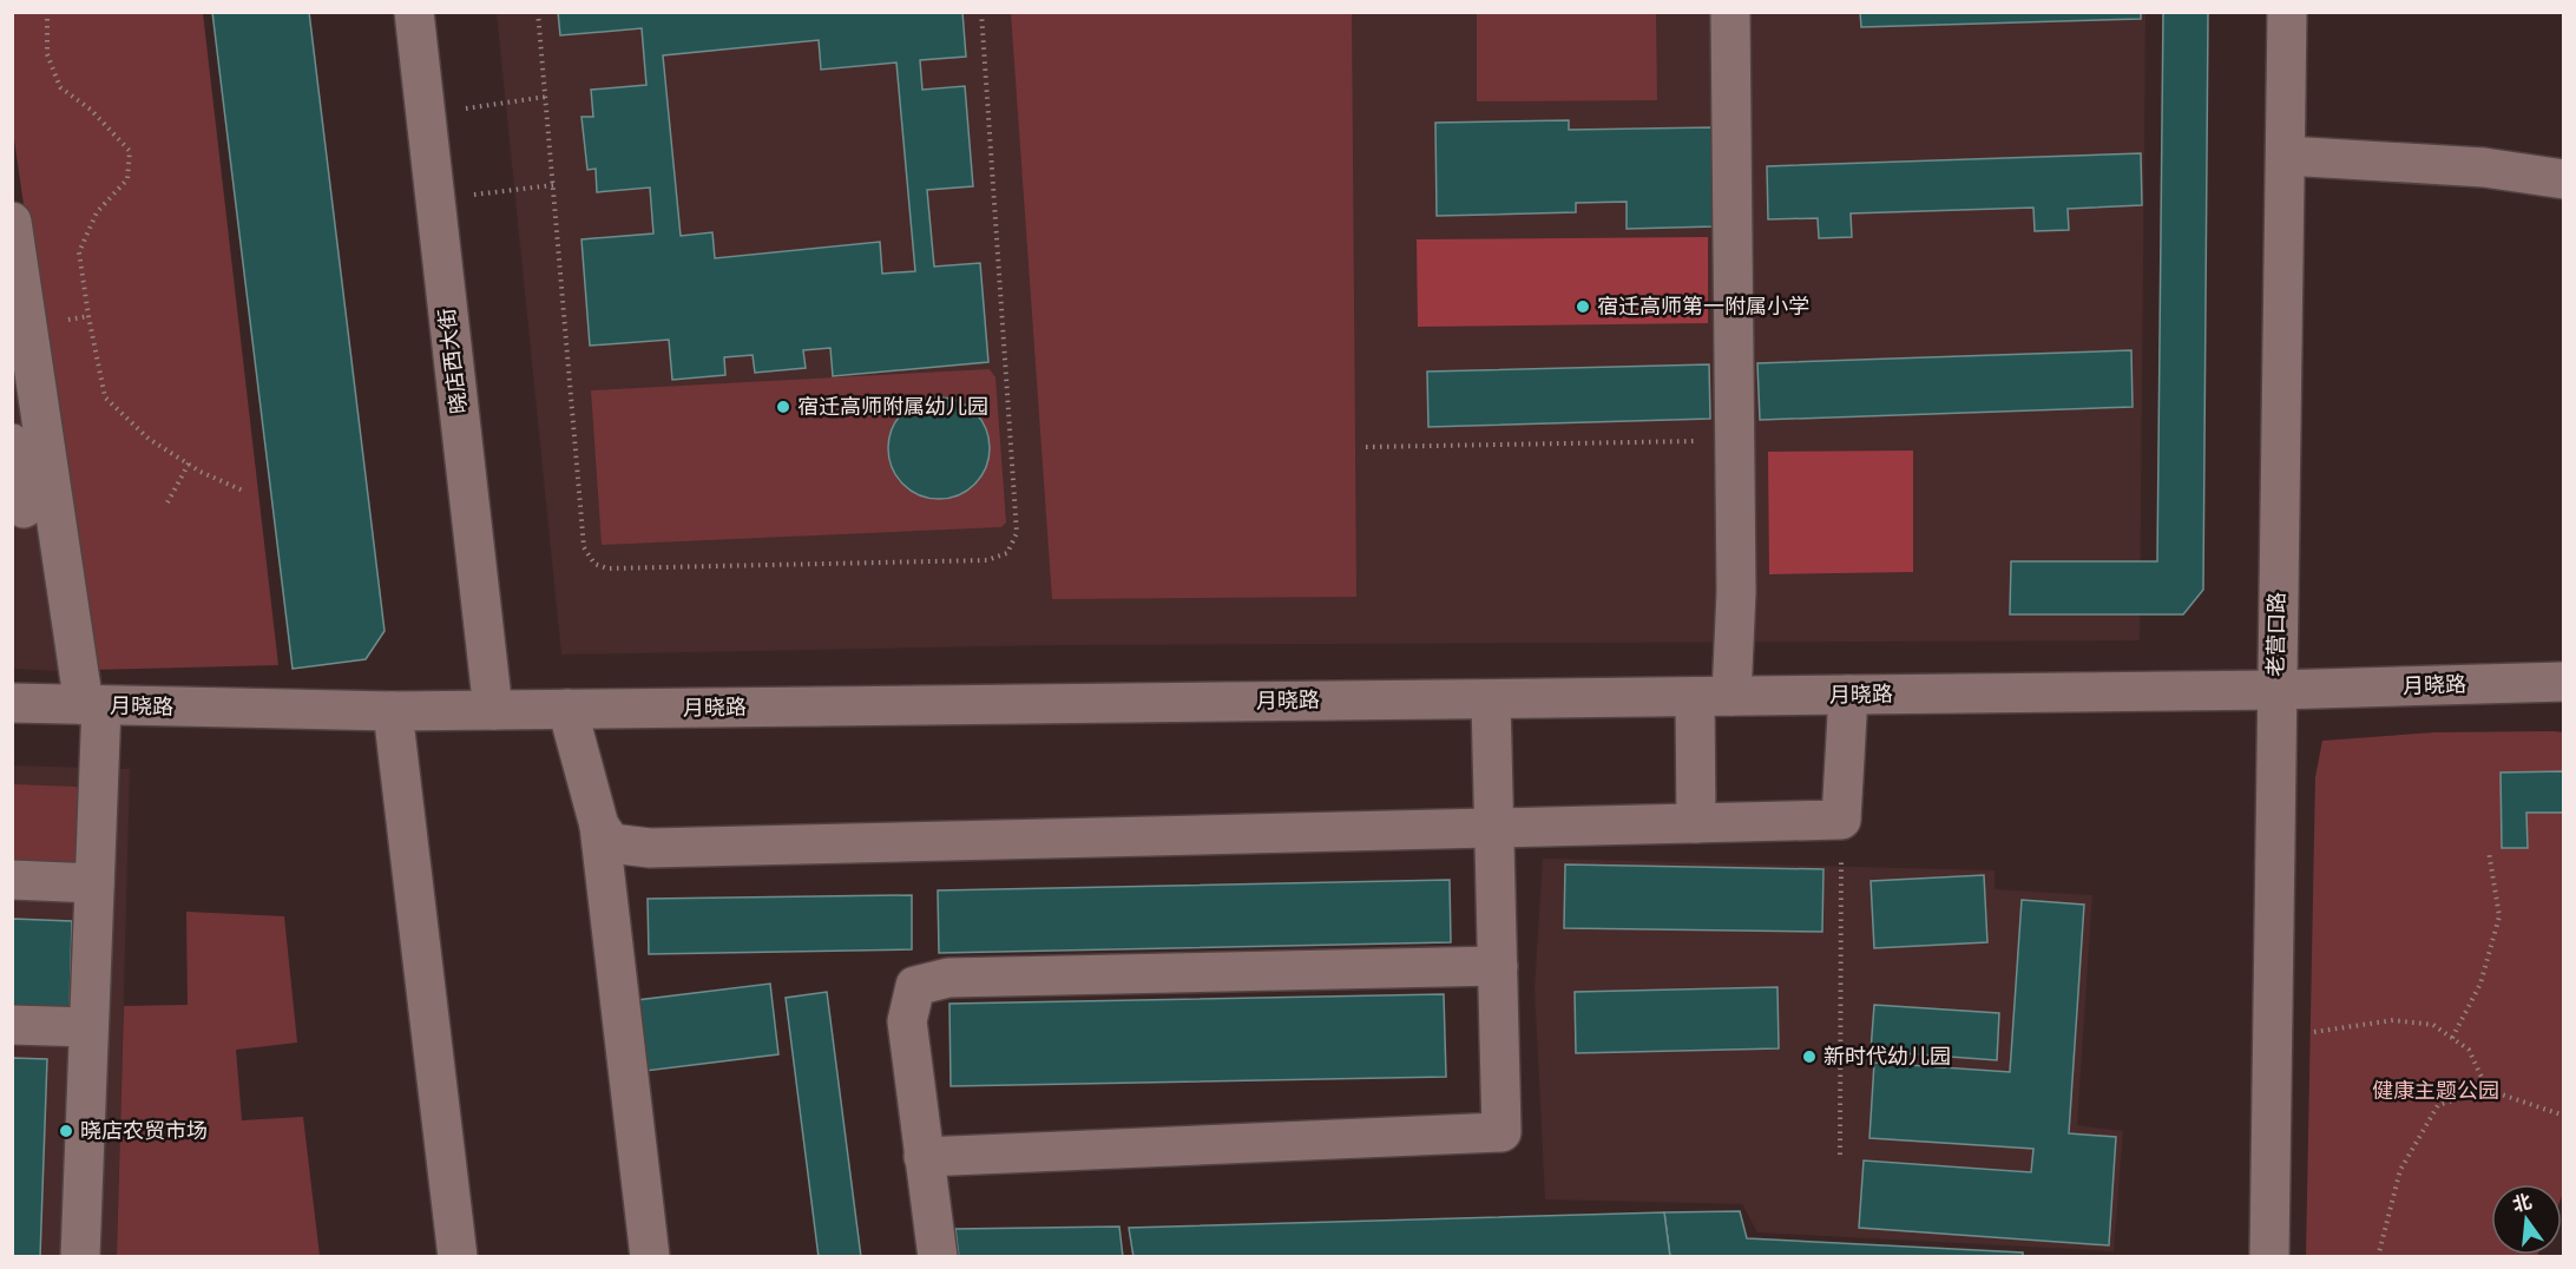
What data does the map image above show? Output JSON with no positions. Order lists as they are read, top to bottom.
{
  "streets": {
    "street": ["晓店西大街", "老营口路", "月晓路"]
  },
  "crossings": [
    ["晓店西大街", "月晓路"],
    ["老营口路", "月晓路"]
  ],
  "parks": ["健康主题公园"],
  "places": [
    "宿迁高师第一附属小学",
    "宿迁高师附属幼儿园",
    "新时代幼儿园",
    "晓店农贸市场"
  ],
  "north": "top"
}
